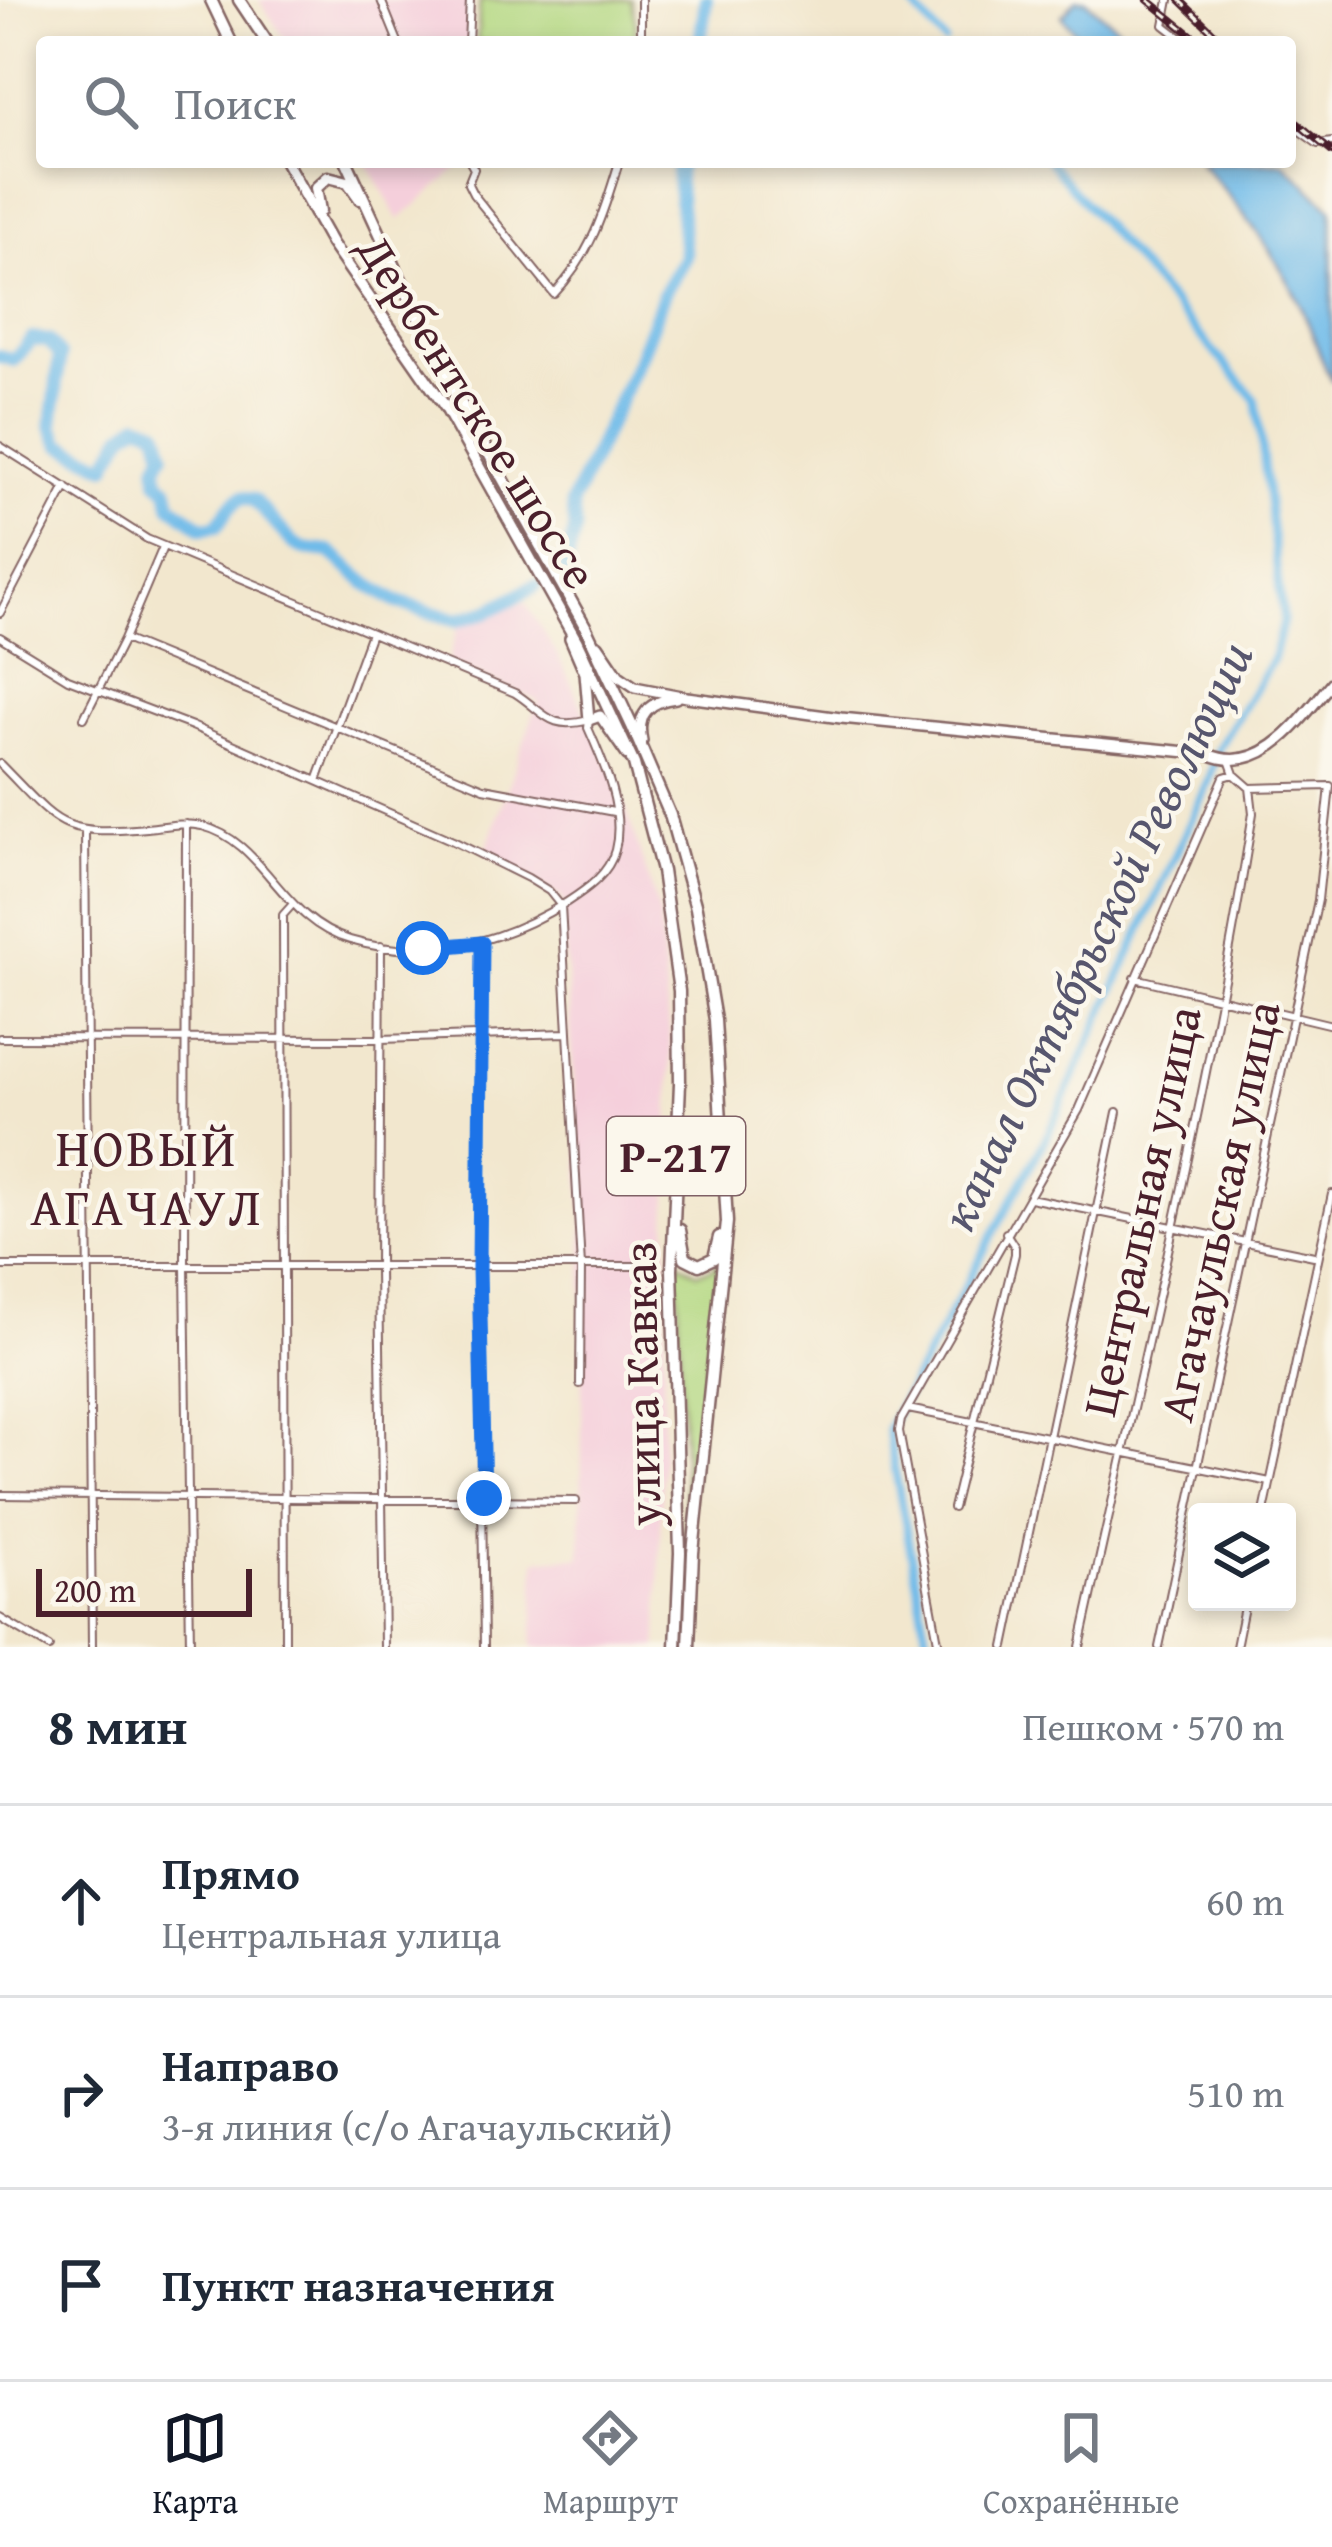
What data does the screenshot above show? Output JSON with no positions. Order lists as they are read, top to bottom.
{
  "streets": {
    "highway": ["Дербентское шоссе", "Р-217", "улица Кавказ"],
    "street": ["Центральная улица", "Агачаульская улица"]
  },
  "crossings": [
    ["Дербентское шоссе", "улица Кавказ"]
  ],
  "districts": ["НОВЫЙ АГАЧАУЛ"],
  "water": ["канал Октябрьской Революции"],
  "scale_bar": "200 m",
  "page": {
    "search": "Поиск",
    "scale": "200 m",
    "heading": ["8 мин", "Пешком · 570 m"],
    "list": [
      ["Прямо", "Центральная улица", "60 m"],
      ["Направо", "3-я линия (с/о Агачаульский)", "510 m"],
      "Пункт назначения"
    ],
    "nav": ["Карта", "Маршрут", "Сохранённые"]
  }
}
